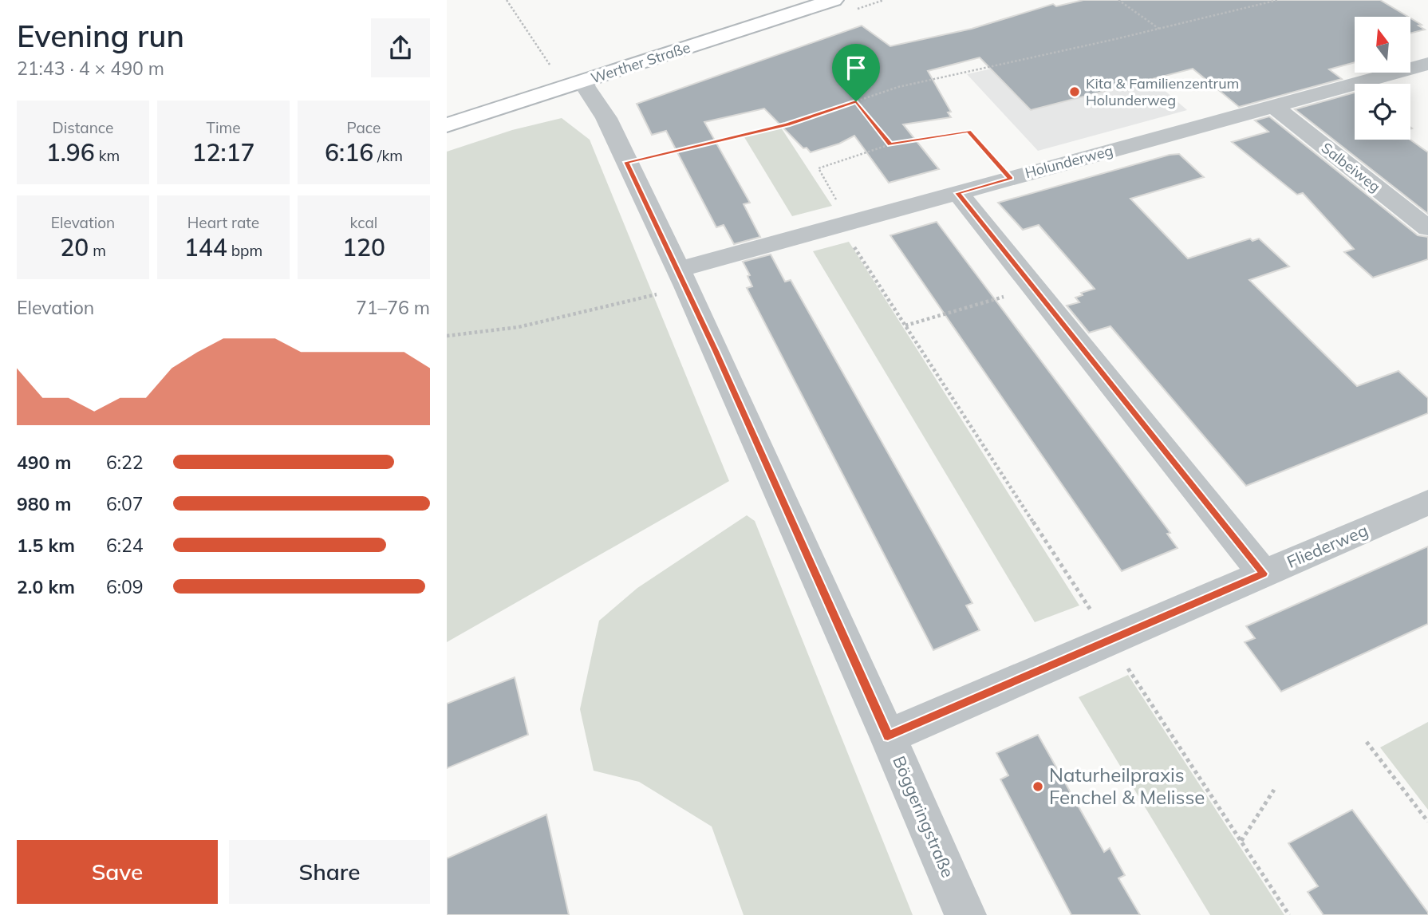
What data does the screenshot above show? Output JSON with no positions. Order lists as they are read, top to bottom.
{
  "streets": {
    "main road": ["Werther Straße"],
    "street": [
      "Holunderweg",
      "Salbeiweg",
      "Fliederweg",
      "Böggeringstraße"
    ]
  },
  "crossings": [
    ["Werther Straße", "Böggeringstraße"],
    ["Holunderweg", "Salbeiweg"],
    ["Holunderweg", "Böggeringstraße"],
    ["Fliederweg", "Böggeringstraße"]
  ],
  "places": ["Kita & Familienzentrum Holunderweg", "Naturheilpraxis Fenchel & Melisse"],
  "north": "top",
  "page": {
    "heading": ["Evening run", "21:43 · 4 × 490 m"],
    "stats": [
      ["Distance", "1.96 km"],
      ["Time", "12:17"],
      ["Pace", "6:16 /km"],
      ["Elevation", "20 m"],
      ["Heart rate", "144 bpm"],
      ["kcal", "120"]
    ],
    "chart": ["Elevation", "71–76 m"],
    "list": [
      {
        "name": "490 m",
        "note": "6:22"
      },
      {
        "name": "980 m",
        "note": "6:07"
      },
      {
        "name": "1.5 km",
        "note": "6:24"
      },
      {
        "name": "2.0 km",
        "note": "6:09"
      }
    ],
    "buttons": ["Save", "Share"]
  }
}
